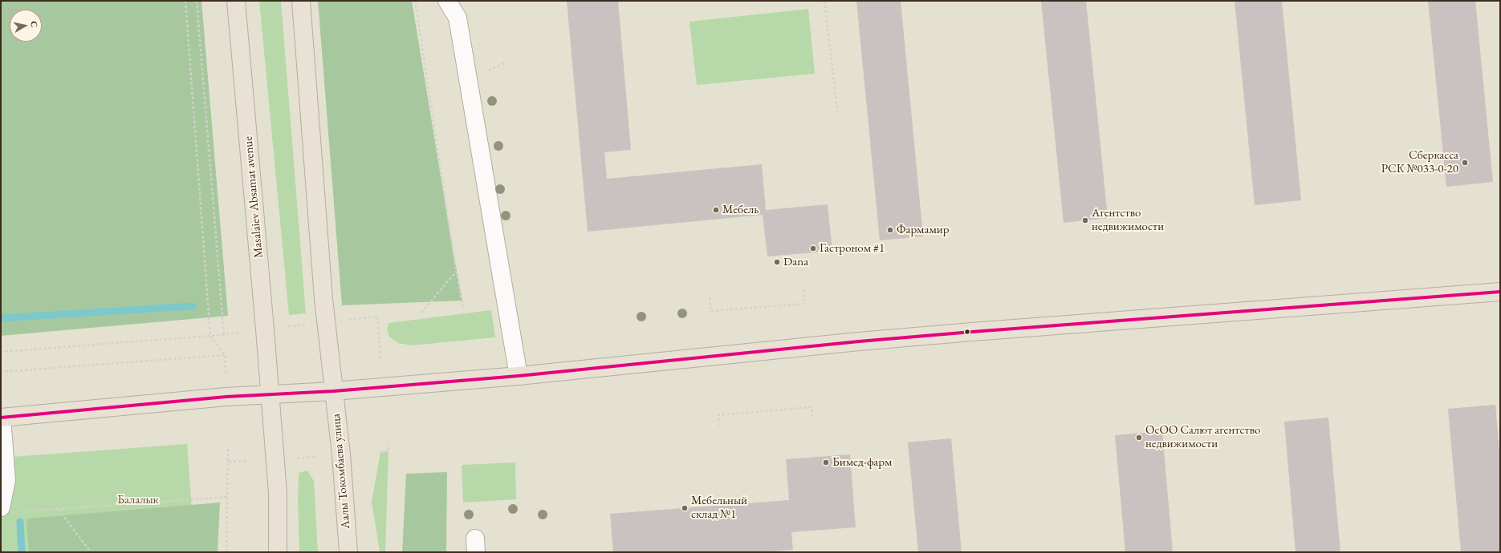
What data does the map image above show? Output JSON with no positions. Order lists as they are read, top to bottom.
{
  "streets": {
    "main road": ["Masalaiev Absamat avenue", "Аалы Токомбаева улица"]
  },
  "parks": ["Балалык"],
  "places": [
    "Сберкасса РСК №033-0-20",
    "Мебель",
    "Агентство недвижимости",
    "Фармамир",
    "Гастроном #1",
    "Dana",
    "ОсОО Салют агентство недвижимости",
    "Бимед-фарм",
    "Мебельный склад №1"
  ],
  "north": "right"
}
